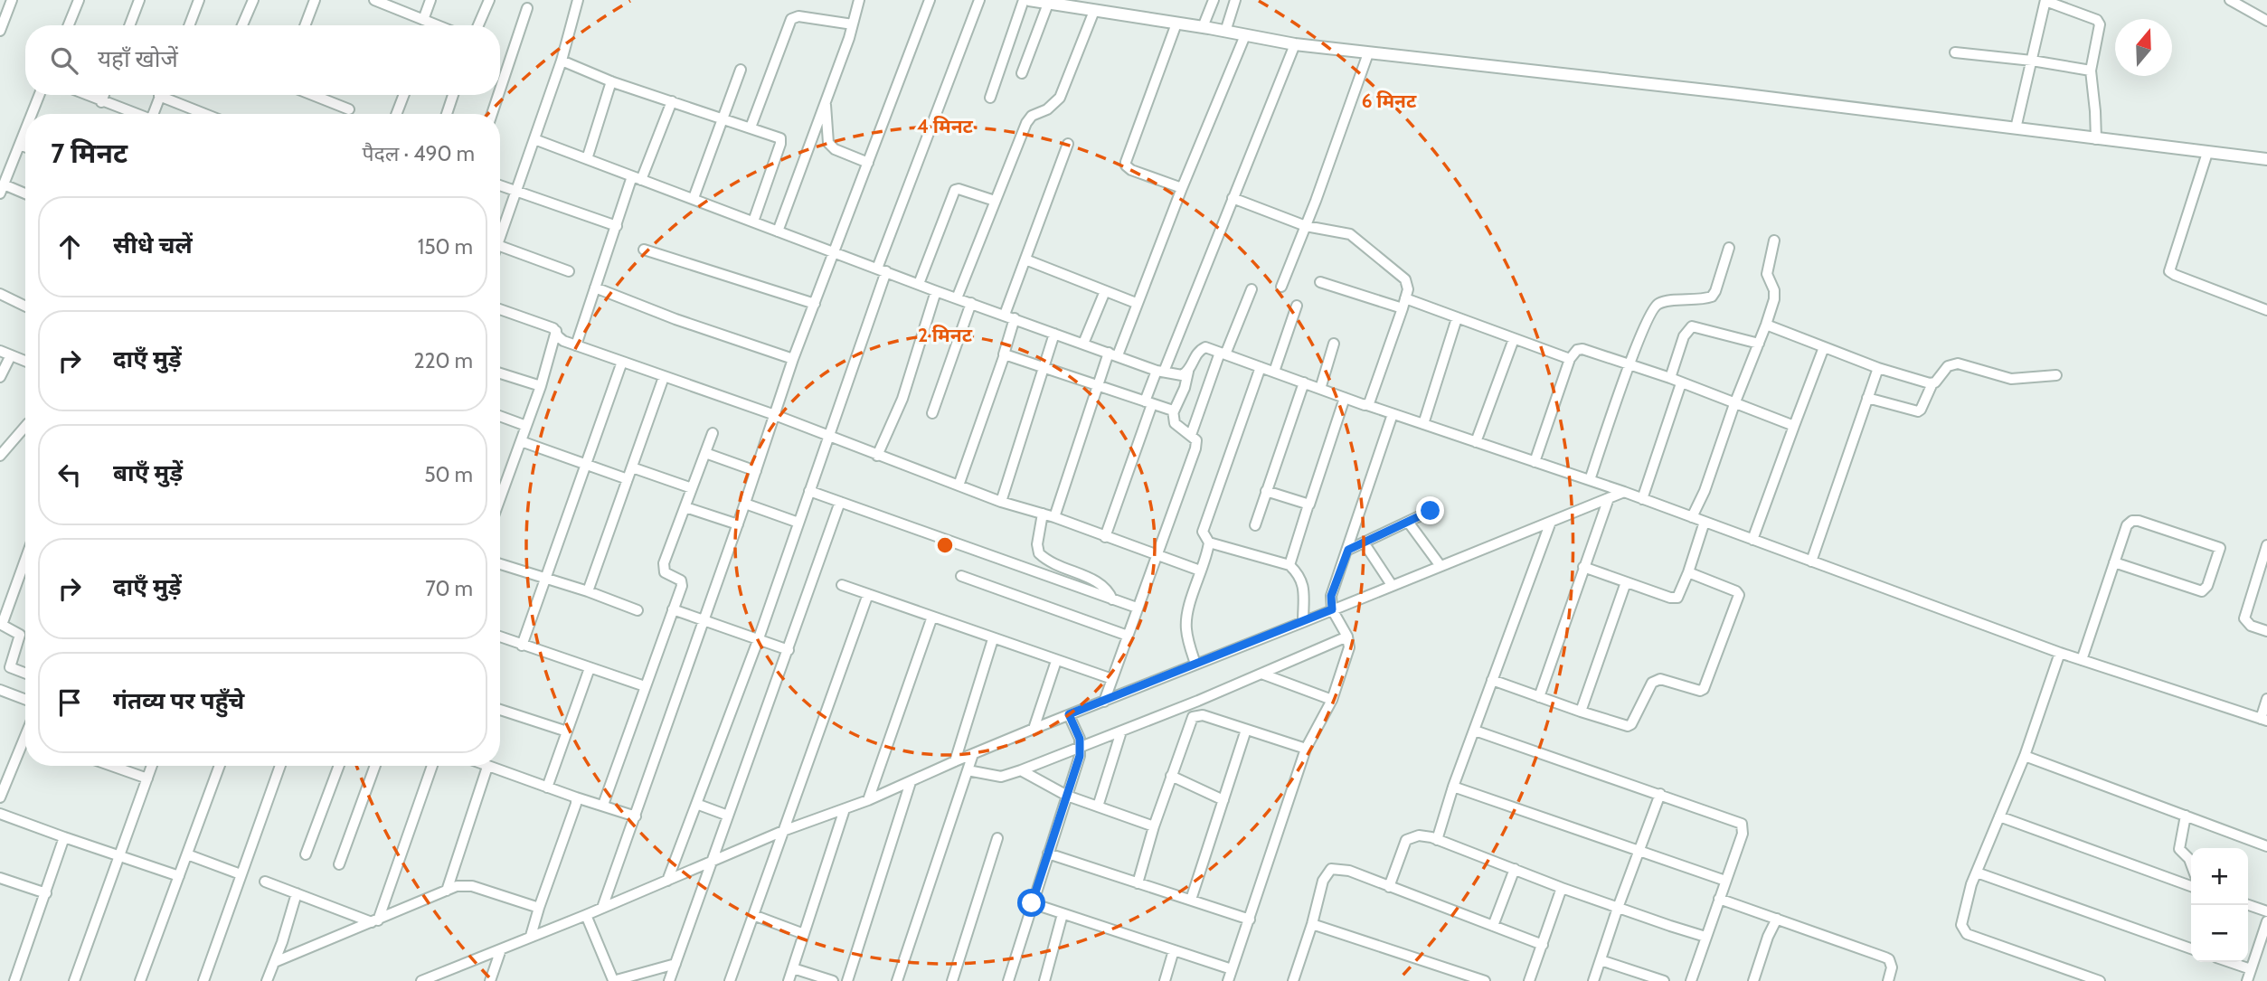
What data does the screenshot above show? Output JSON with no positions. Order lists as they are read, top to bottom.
{
  "north": "top",
  "page": {
    "search": "यहाँ खोजें",
    "heading": ["7 मिनट", "पैदल · 490 m"],
    "list": [
      ["सीधे चलें", "150 m"],
      ["दाएँ मुड़ें", "220 m"],
      ["बाएँ मुड़ें", "50 m"],
      ["दाएँ मुड़ें", "70 m"],
      "गंतव्य पर पहुँचे"
    ],
    "map_buttons": ["+", "−"]
  },
  "rings": ["6 मिनट", "4 मिनट", "2 मिनट"]
}
